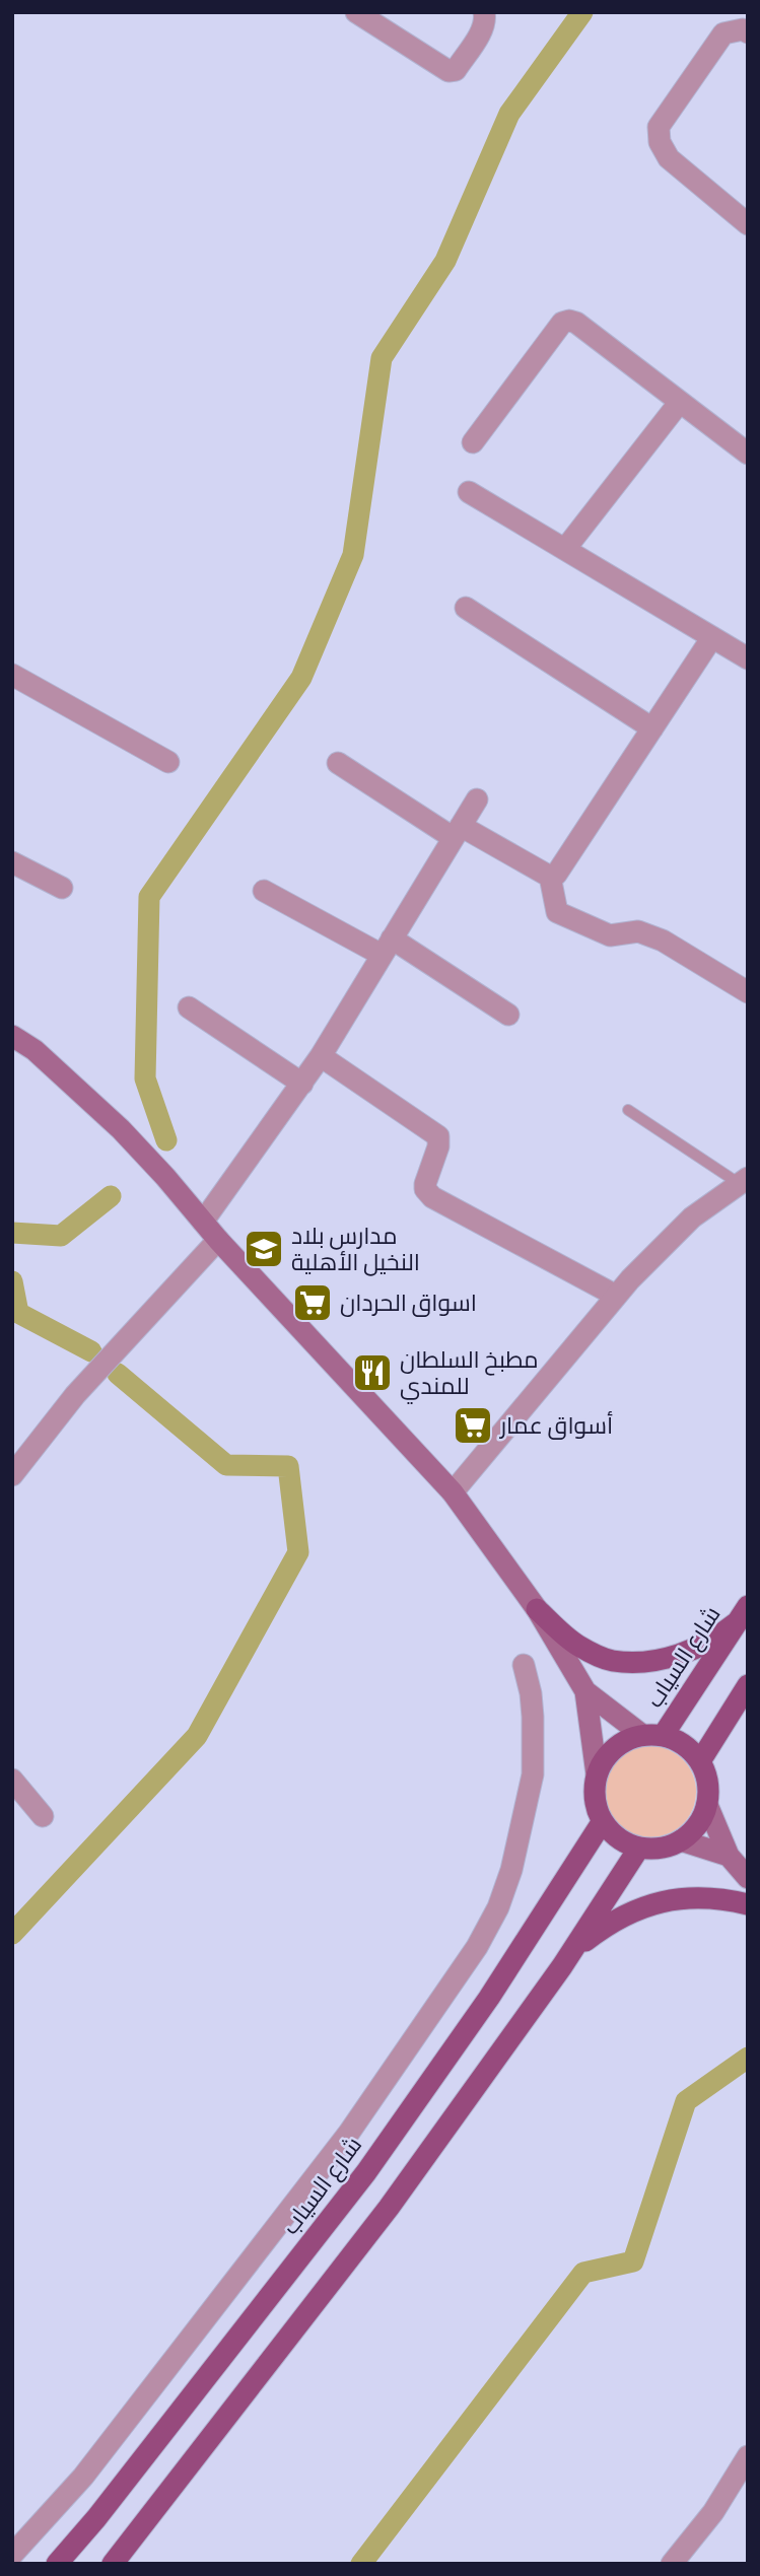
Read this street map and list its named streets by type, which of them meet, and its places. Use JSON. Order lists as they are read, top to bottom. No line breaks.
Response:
{"streets":{"main road":["شارع السياب"]},"places":{"school or university":["مدارس بلاد النخيل الأهلية"],"supermarket":["اسواق الحردان","أسواق عمار"],"restaurant":["مطبخ السلطان للمندي"]}}
